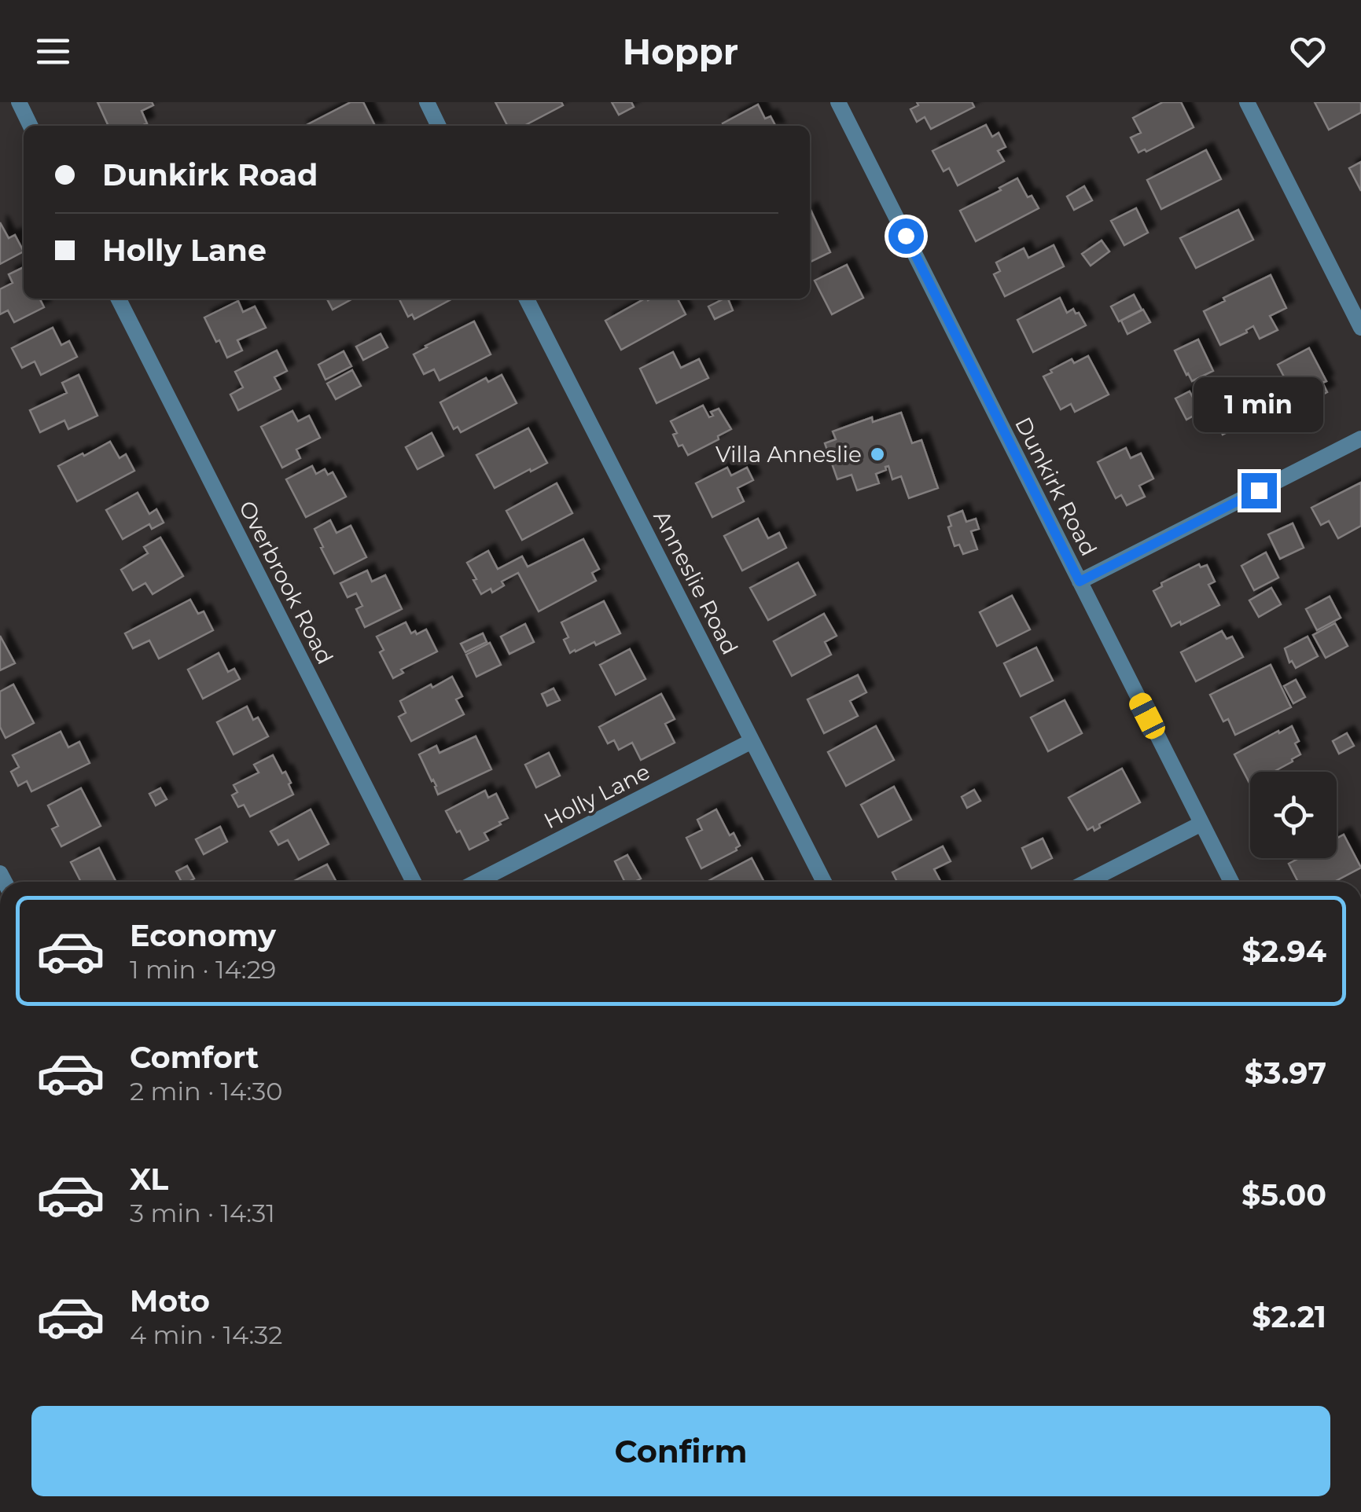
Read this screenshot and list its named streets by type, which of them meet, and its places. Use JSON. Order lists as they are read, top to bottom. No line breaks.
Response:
{"streets":{"street":["Dunkirk Road","Overbrook Road","Anneslie Road","Holly Lane"]},"crossings":[["Anneslie Road","Holly Lane"]],"places":["Villa Anneslie"],"page":{"header":"Hoppr","banner":["Dunkirk Road","Holly Lane"],"bubble":"1 min","list":[{"name":"Economy","note":"1 min · 14:29","value":"$2.94"},{"name":"Comfort","note":"2 min · 14:30","value":"$3.97"},{"name":"XL","note":"3 min · 14:31","value":"$5.00"},{"name":"Moto","note":"4 min · 14:32","value":"$2.21"}],"buttons":"Confirm"}}
